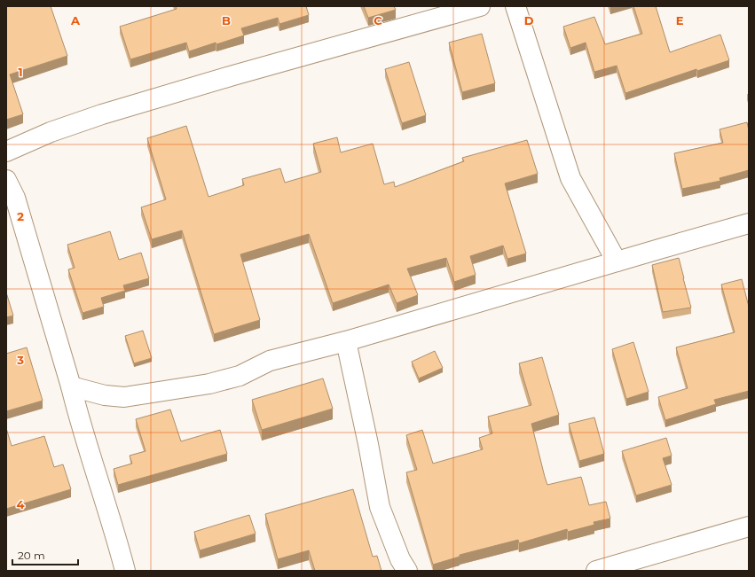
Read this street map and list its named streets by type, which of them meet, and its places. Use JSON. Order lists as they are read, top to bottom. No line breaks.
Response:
{"scale_bar":"20 m","grid":{"columns":["A","B","C","D","E"],"rows":["1","2","3","4"]}}
